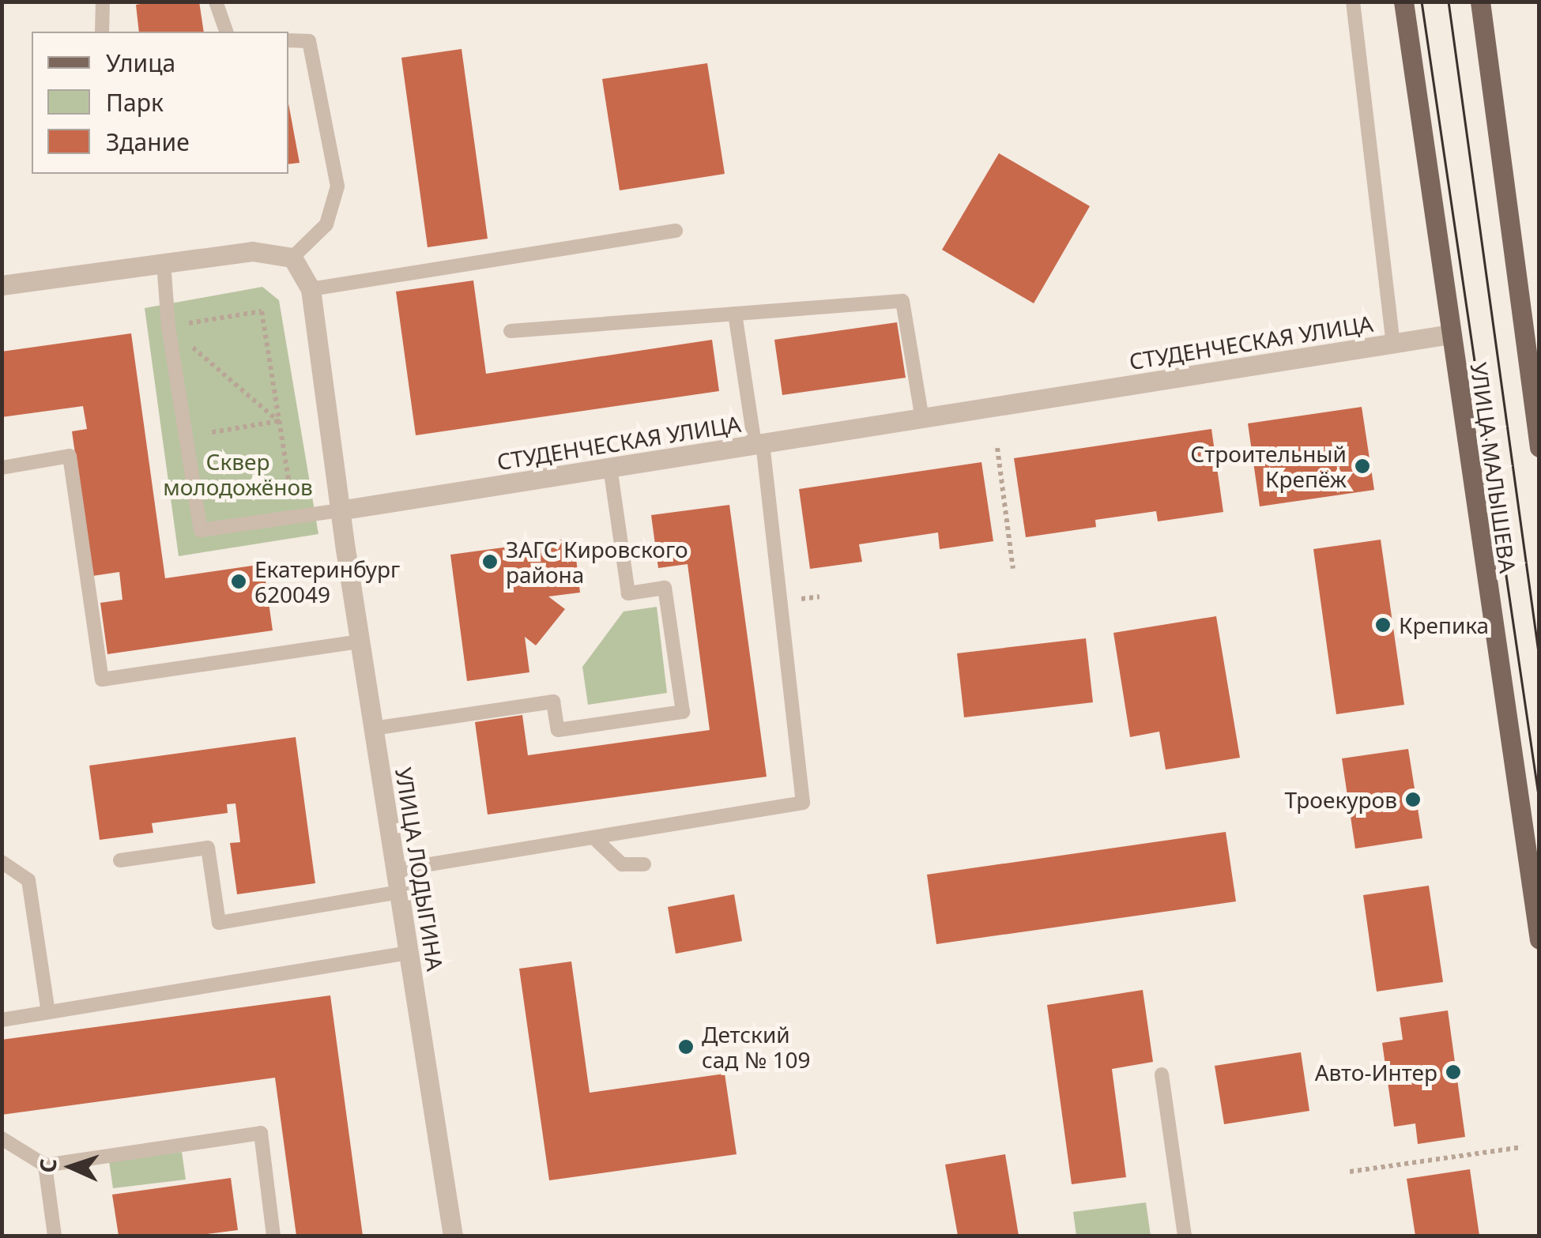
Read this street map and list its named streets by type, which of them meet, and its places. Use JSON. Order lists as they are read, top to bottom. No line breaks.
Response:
{"streets":{"main road":["УЛИЦА МАЛЫШЕВА"],"street":["СТУДЕНЧЕСКАЯ УЛИЦА","УЛИЦА ЛОДЫГИНА"]},"crossings":[["СТУДЕНЧЕСКАЯ УЛИЦА","УЛИЦА МАЛЫШЕВА"],["СТУДЕНЧЕСКАЯ УЛИЦА","УЛИЦА ЛОДЫГИНА"]],"parks":["Сквер молодожёнов"],"places":["Строительный Крепёж","ЗАГС Кировского района","Екатеринбург 620049","Крепика","Троекуров","Детский сад № 109","Авто-Интер"],"legend":["Улица","Парк","Здание"],"north":"left"}
